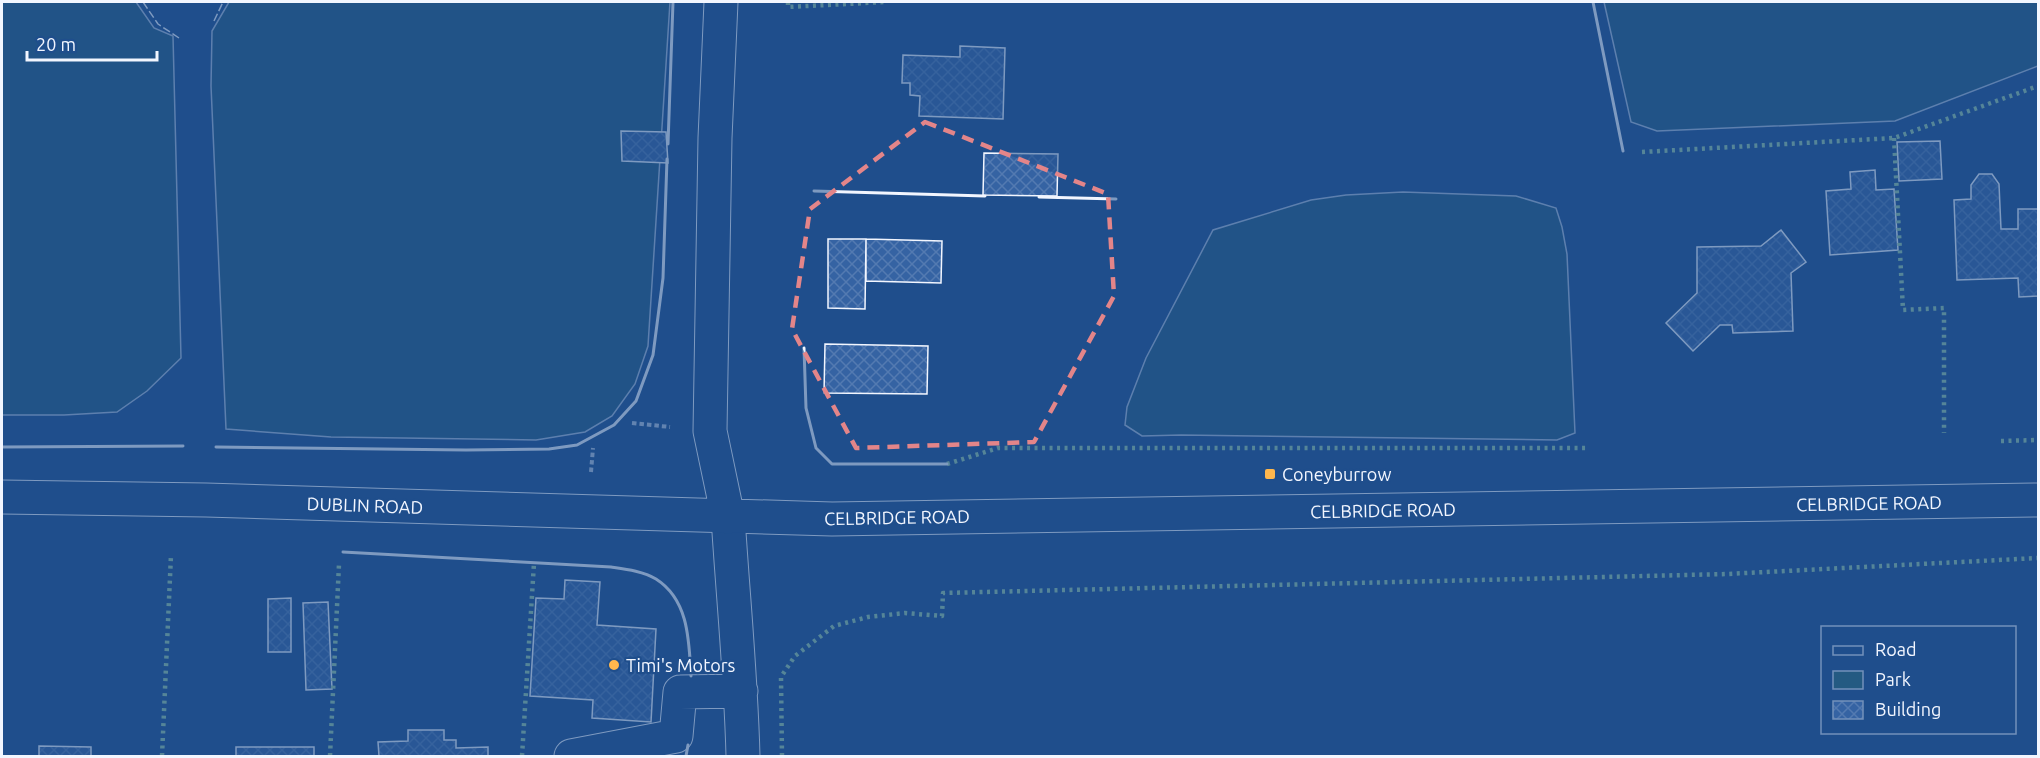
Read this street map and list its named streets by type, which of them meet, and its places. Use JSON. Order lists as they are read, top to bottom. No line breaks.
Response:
{"streets":{"main road":["CELBRIDGE ROAD","DUBLIN ROAD"]},"crossings":[["CELBRIDGE ROAD","DUBLIN ROAD"]],"places":{"transit":["Coneyburrow"],"other":["Timi's Motors"]},"legend":["Road","Park","Building"],"scale_bar":"20 m"}
